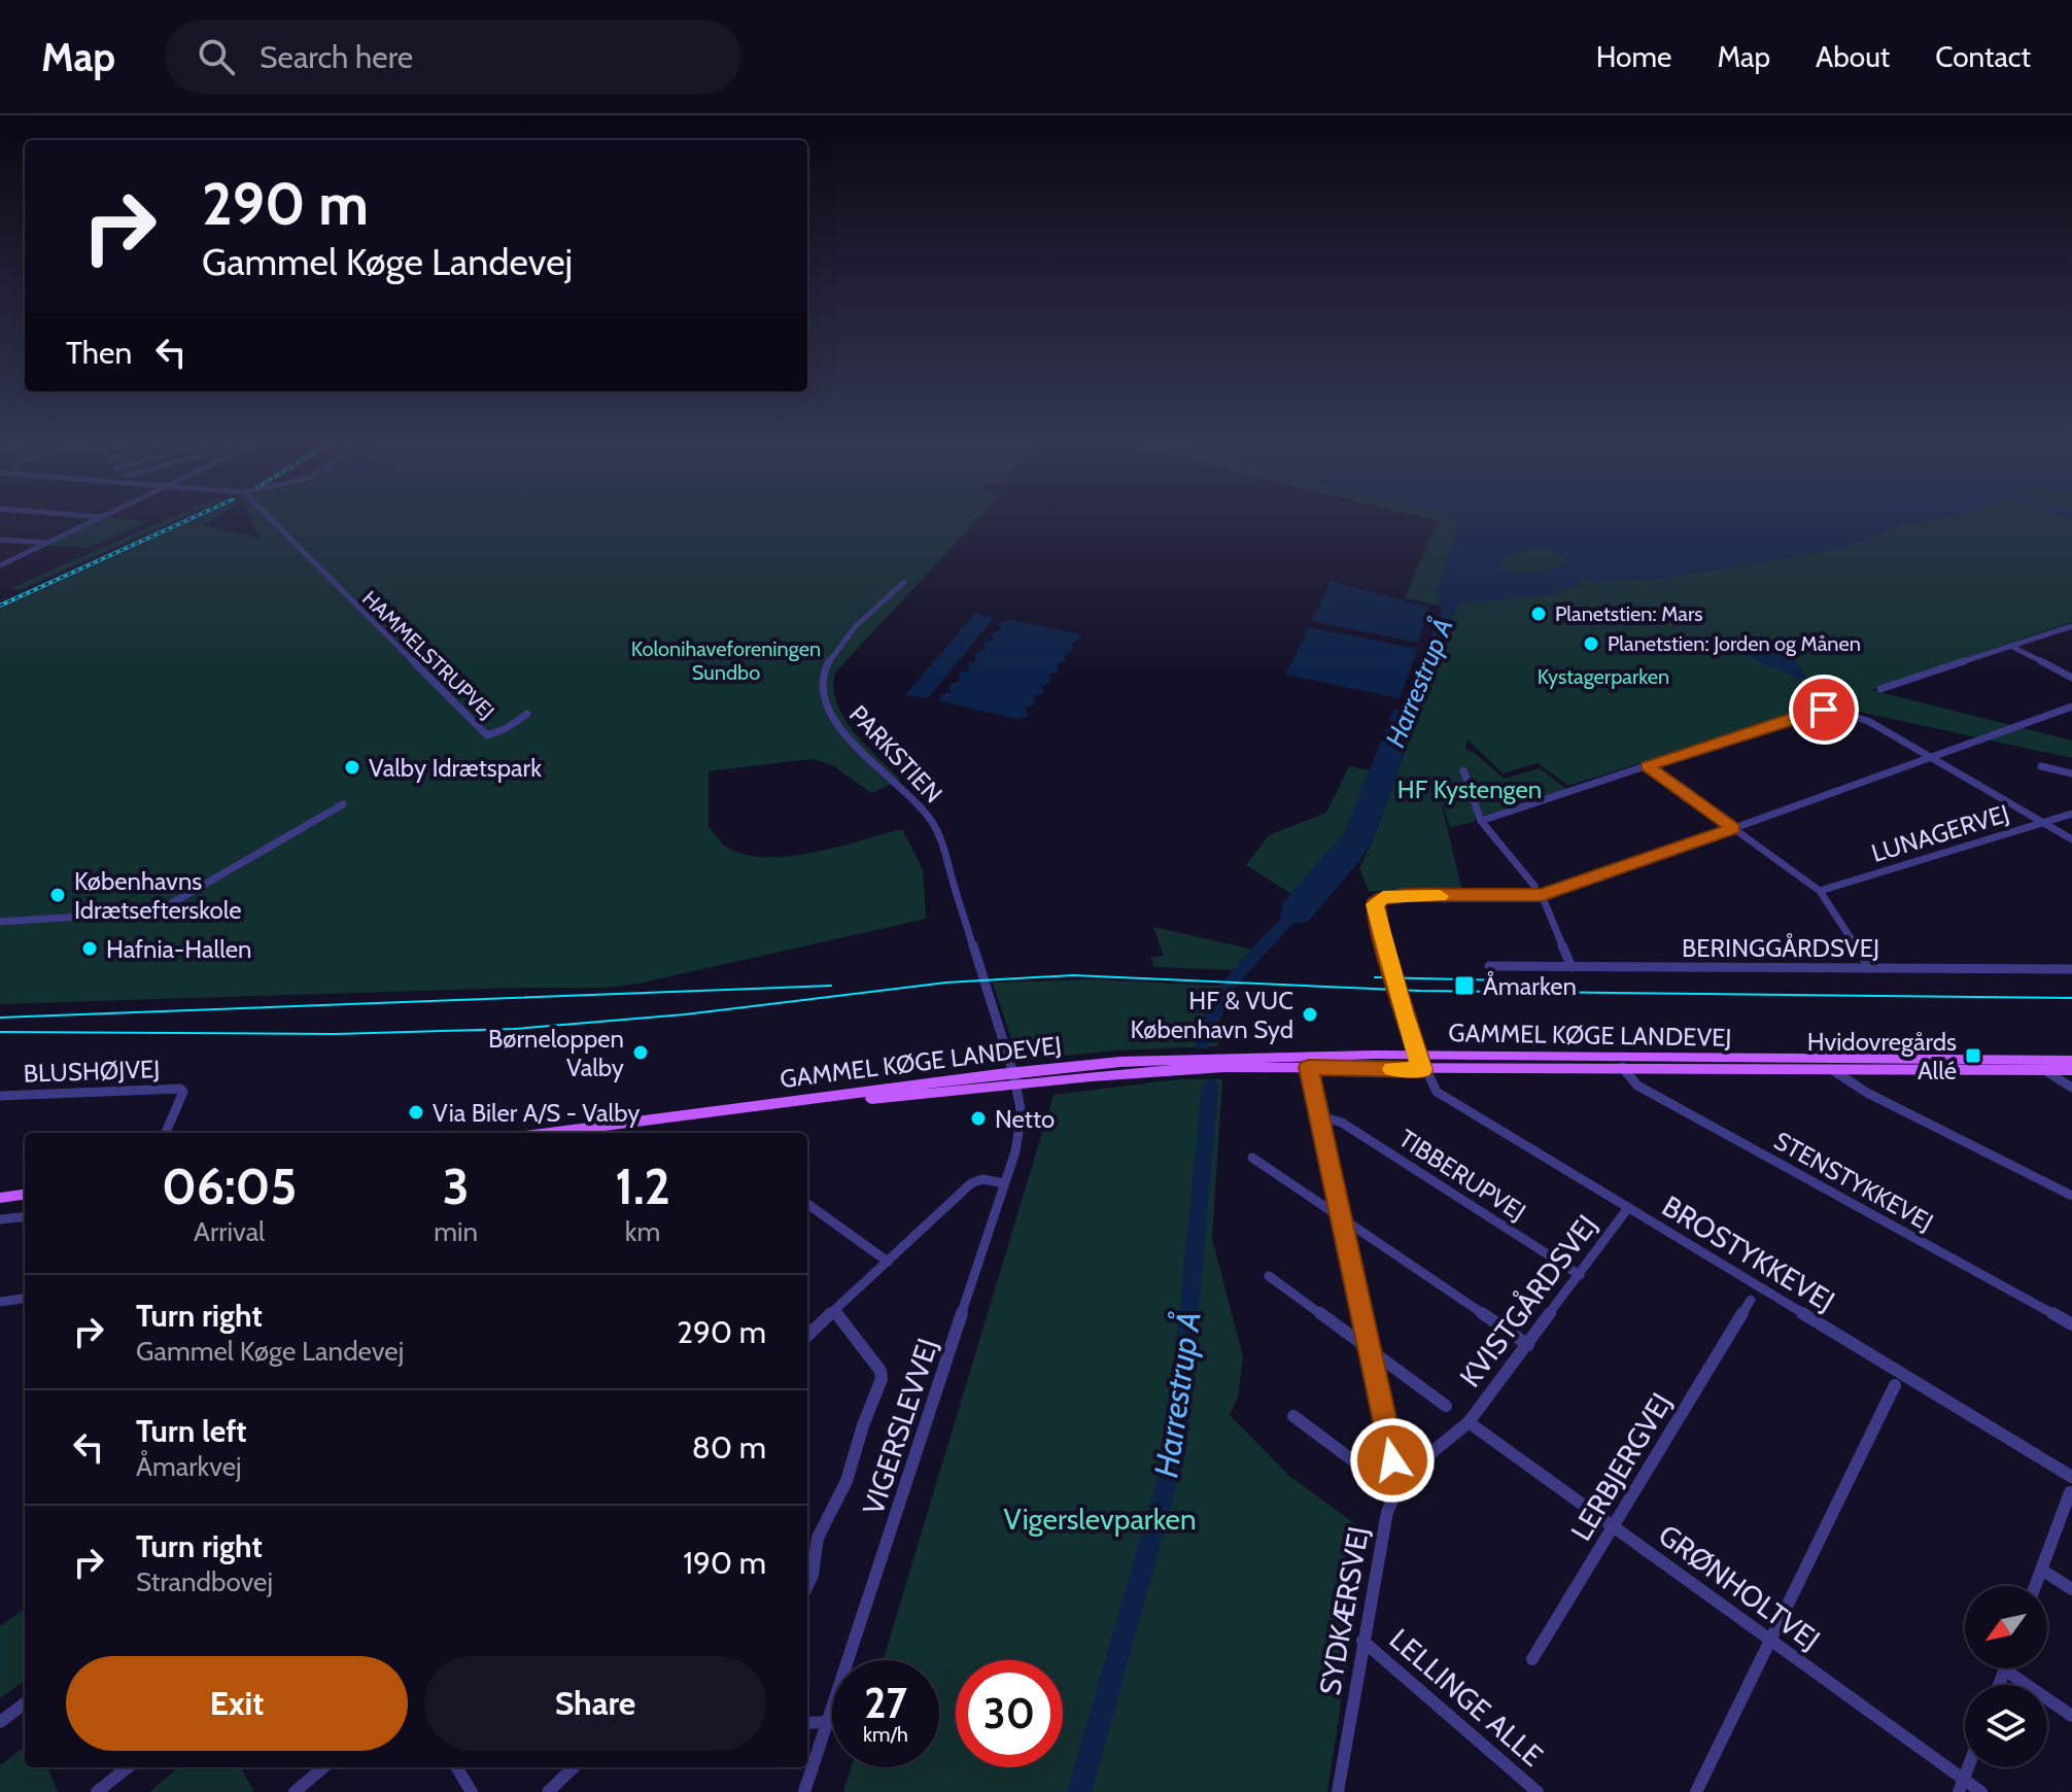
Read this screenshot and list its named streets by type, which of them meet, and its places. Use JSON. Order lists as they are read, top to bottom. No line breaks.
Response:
{"streets":{"main road":["GAMMEL KØGE LANDEVEJ"],"street":["HAMMELSTRUPVEJ","PARKSTIEN","LUNAGERVEJ","BERINGGÅRDSVEJ","BLUSHØJVEJ","TIBBERUPVEJ","STENSTYKKEVEJ","BROSTYKKEVEJ","KVISTGÅRDSVEJ","VIGERSLEVVEJ","LERBJERGVEJ","GRØNHOLTVEJ","SYDKÆRSVEJ","LELLINGE ALLE"]},"crossings":[["PARKSTIEN","GAMMEL KØGE LANDEVEJ"],["PARKSTIEN","VIGERSLEVVEJ"],["GAMMEL KØGE LANDEVEJ","STENSTYKKEVEJ"],["GAMMEL KØGE LANDEVEJ","BROSTYKKEVEJ"],["GAMMEL KØGE LANDEVEJ","VIGERSLEVVEJ"],["TIBBERUPVEJ","KVISTGÅRDSVEJ"],["BROSTYKKEVEJ","KVISTGÅRDSVEJ"],["KVISTGÅRDSVEJ","GRØNHOLTVEJ"],["KVISTGÅRDSVEJ","SYDKÆRSVEJ"],["LERBJERGVEJ","GRØNHOLTVEJ"],["GRØNHOLTVEJ","SYDKÆRSVEJ"],["SYDKÆRSVEJ","LELLINGE ALLE"]],"water":["Harrestrup Å"],"parks":["Kolonihaveforeningen Sundbo","Kystagerparken","HF Kystengen","Vigerslevparken"],"places":{"other":["Planetstien: Mars","Planetstien: Jorden og Månen","Valby Idrætspark","Københavns Idrætsefterskole","Hafnia-Hallen","HF & VUC København Syd","Børneloppen Valby","Via Biler A/S - Valby","Netto"],"transit":["Åmarken","Hvidovregårds Allé"]},"north":"bottom left","page":{"header":"Map","search":"Search here","nav":["Home","Map","About","Contact"],"turn":["290 m","Gammel Køge Landevej"],"then":"Then","eta":["06:05","Arrival","3","min","1.2","km"],"list":[{"name":"Turn right","note":"Gammel Køge Landevej","value":"290 m"},{"name":"Turn left","note":"Åmarkvej","value":"80 m"},{"name":"Turn right","note":"Strandbovej","value":"190 m"}],"buttons":["Exit","Share"],"speed":"27 km/h","limit":"30"}}
